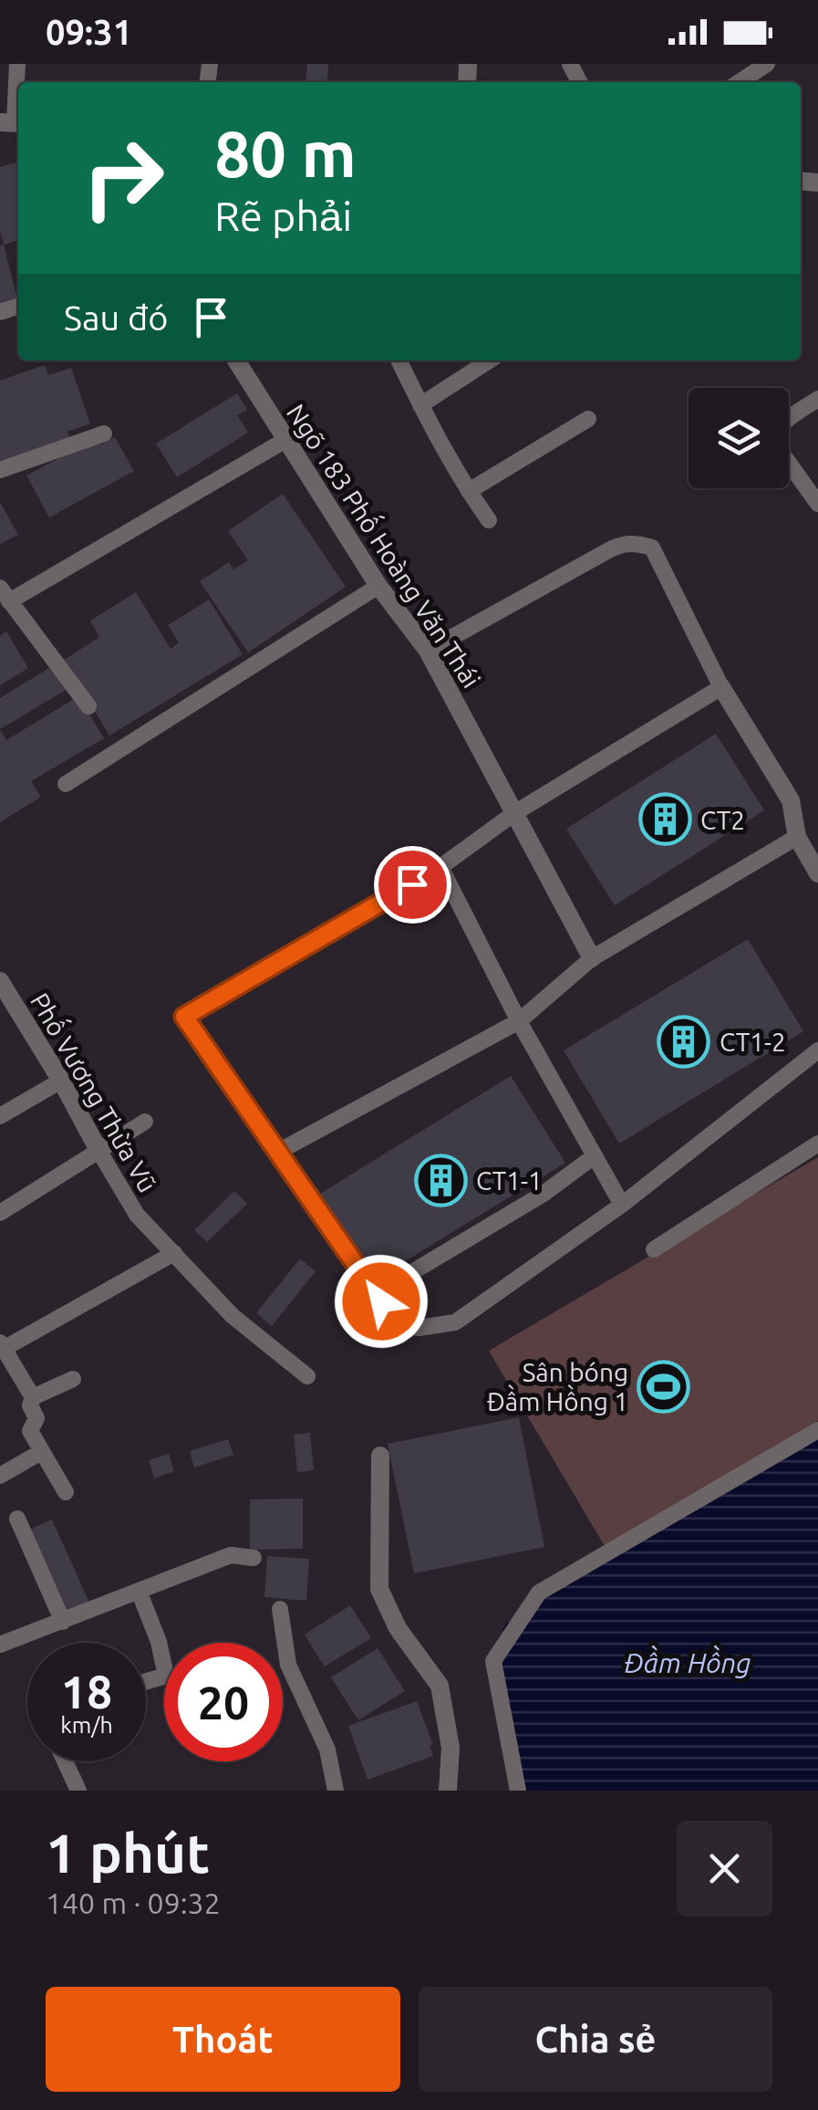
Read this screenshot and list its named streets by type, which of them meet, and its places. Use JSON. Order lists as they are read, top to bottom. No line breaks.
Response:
{"streets":{"street":["Ngõ 183 Phố Hoàng Văn Thái","Phố Vương Thừa Vũ"]},"water":["Đầm Hồng"],"places":{"building":["CT2","CT1-2","CT1-1"],"sports":["Sân bóng Đầm Hồng 1"]},"page":{"status":"09:31","turn":["80 m","Rẽ phải"],"then":"Sau đó","speed":"18 km/h","limit":"20","heading":["1 phút","140 m · 09:32"],"buttons":["Thoát","Chia sẻ"]}}
